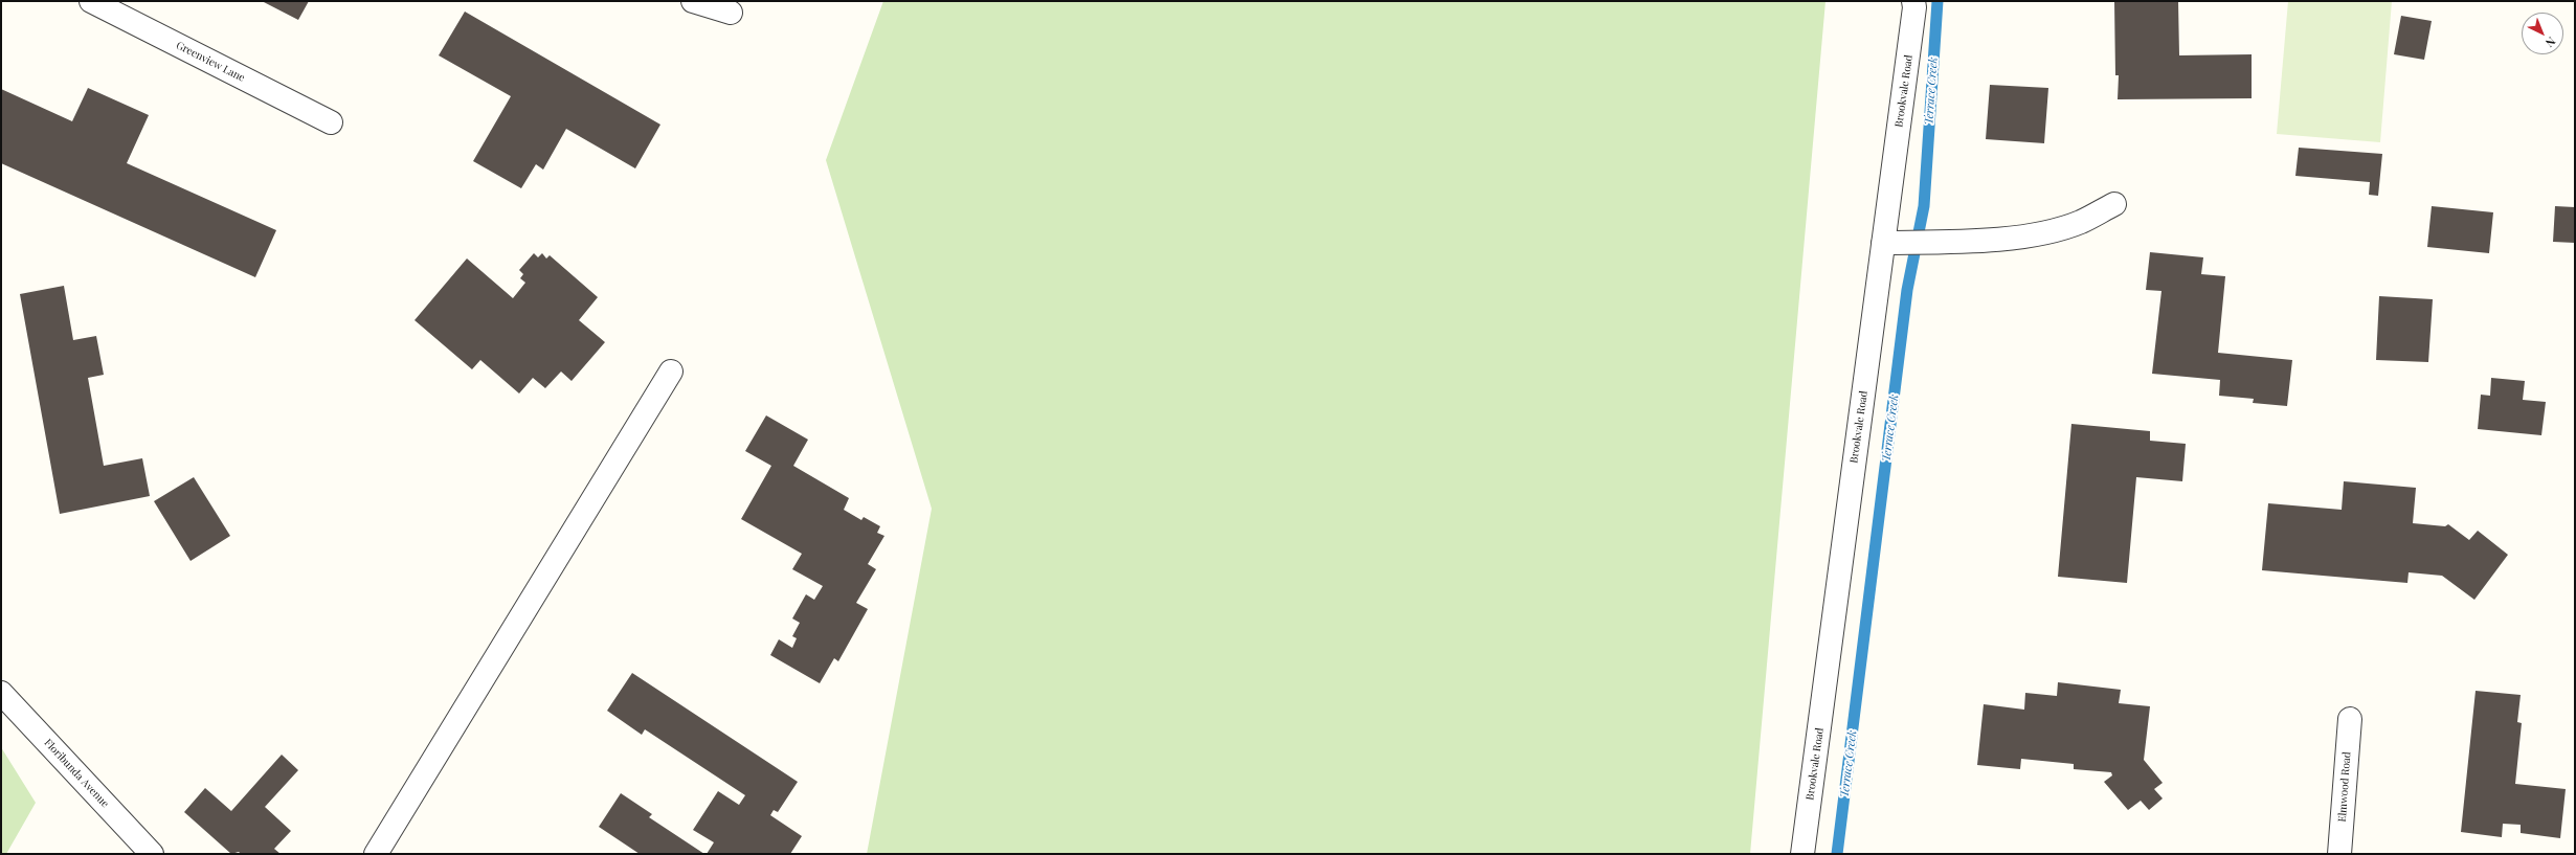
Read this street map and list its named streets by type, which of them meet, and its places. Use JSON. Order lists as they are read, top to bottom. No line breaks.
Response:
{"streets":{"street":["Greenview Lane","Brookvale Road","Floribunda Avenue","Elmwood Road"]},"water":["Terrace Creek"],"north":"bottom right"}
